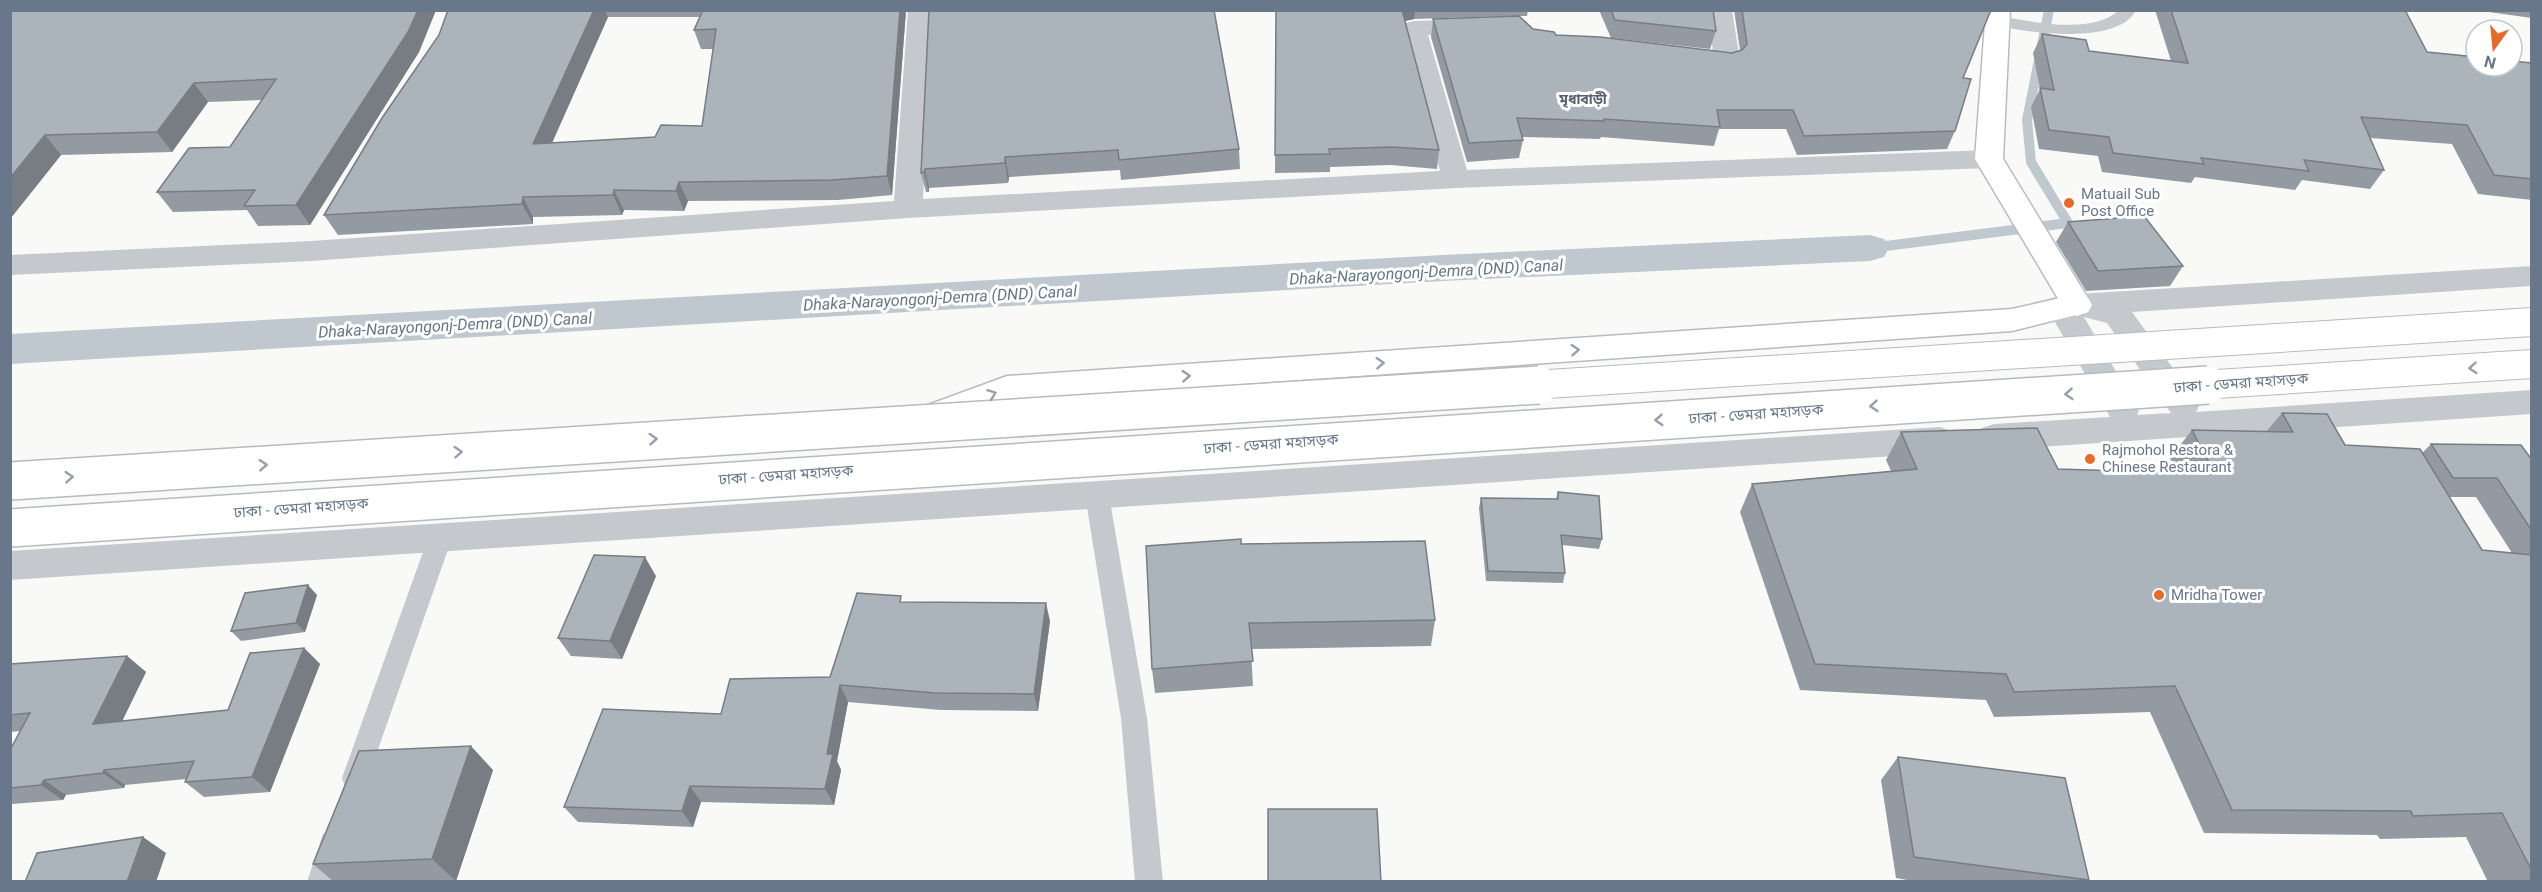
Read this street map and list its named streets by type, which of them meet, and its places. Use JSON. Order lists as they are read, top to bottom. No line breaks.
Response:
{"streets":{"main road":["ঢাকা - ডেমরা মহাসড়ক"]},"districts":["মৃধাবাড়ী"],"water":["Dhaka-Narayongonj-Demra (DND) Canal"],"places":["Matuail Sub Post Office","Rajmohol Restora & Chinese Restaurant","Mridha Tower"],"north":"bottom"}
